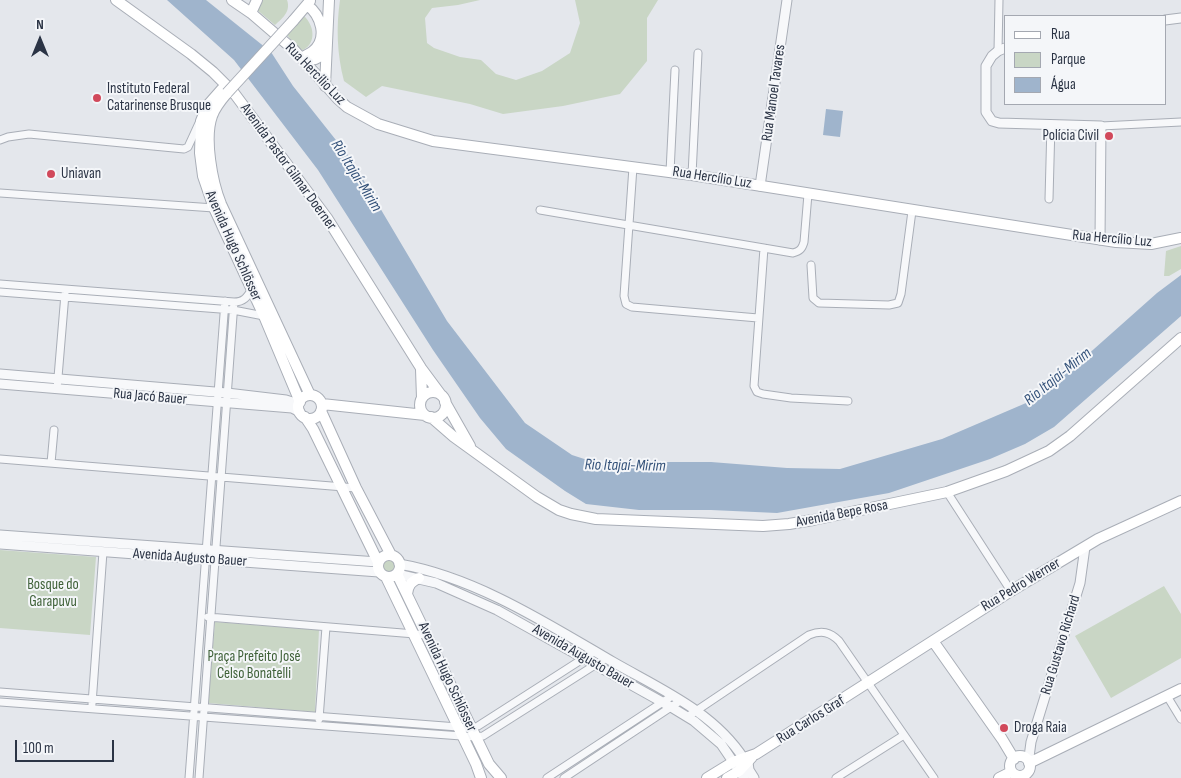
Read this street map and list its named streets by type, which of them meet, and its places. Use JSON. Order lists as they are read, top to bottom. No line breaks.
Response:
{"streets":{"main road":["Rua Hercílio Luz","Avenida Pastor Gilmar Doerner","Avenida Hugo Schlösser","Avenida Bepe Rosa","Rua Pedro Werner","Rua Carlos Graf"],"street":["Rua Manoel Tavares","Rua Jacó Bauer","Avenida Augusto Bauer","Rua Gustavo Richard"]},"crossings":[["Rua Hercílio Luz","Rua Manoel Tavares"],["Avenida Pastor Gilmar Doerner","Avenida Bepe Rosa"],["Avenida Hugo Schlösser","Rua Jacó Bauer"],["Avenida Hugo Schlösser","Avenida Augusto Bauer"],["Avenida Augusto Bauer","Rua Carlos Graf"],["Rua Pedro Werner","Rua Gustavo Richard"],["Rua Pedro Werner","Rua Carlos Graf"]],"water":["Rio Itajaí-Mirim"],"parks":["Bosque do Garapuvu","Praça Prefeito José Celso Bonatelli"],"places":["Instituto Federal Catarinense Brusque","Polícia Civil","Uniavan","Droga Raia"],"legend":["Rua","Parque","Água"],"scale_bar":"100 m","north":"top"}
